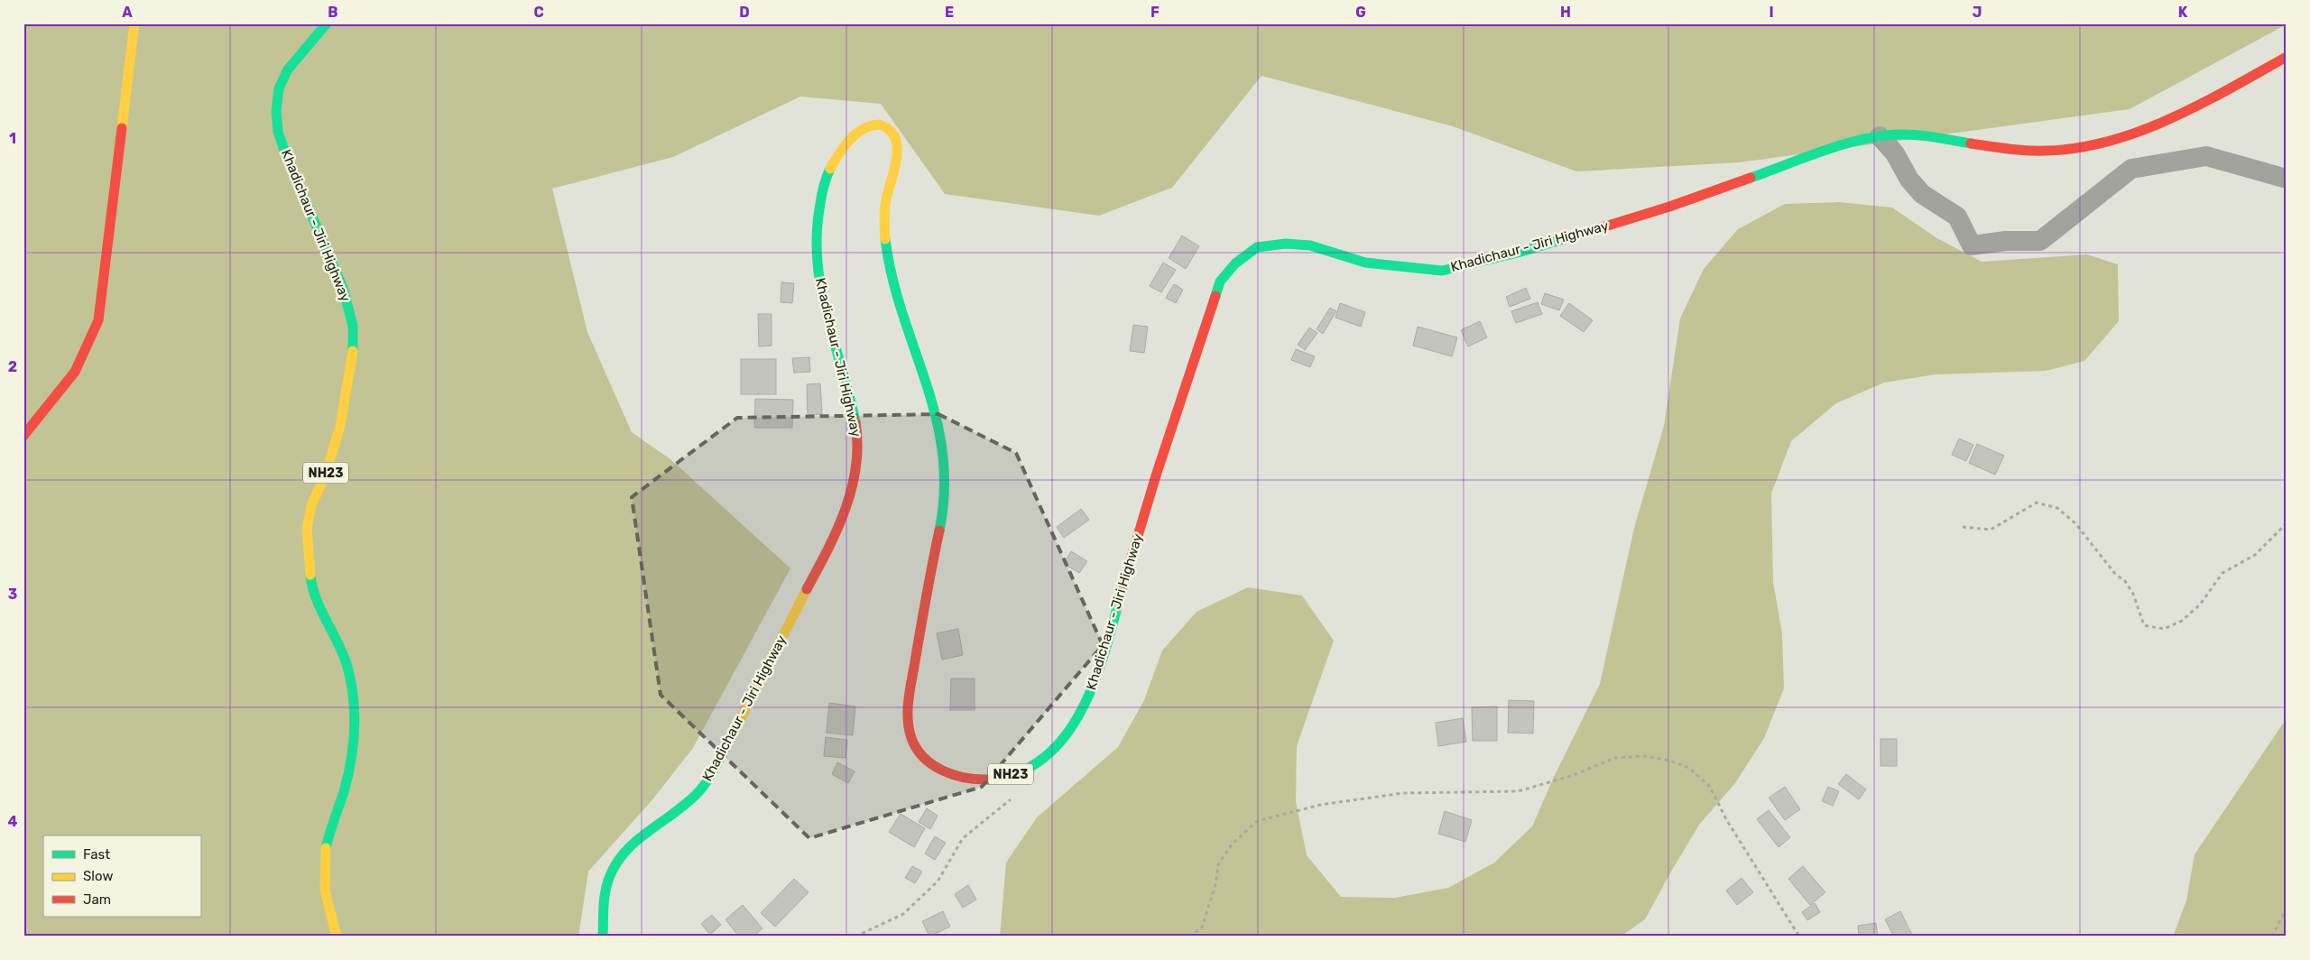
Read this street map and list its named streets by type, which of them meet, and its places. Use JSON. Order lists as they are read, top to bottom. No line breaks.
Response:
{"streets":{"main road":["Khadichaur - Jiri Highway","NH23"]},"legend":["Fast","Slow","Jam"],"grid":{"columns":["A","B","C","D","E","F","G","H","I","J","K"],"rows":["1","2","3","4"]}}
